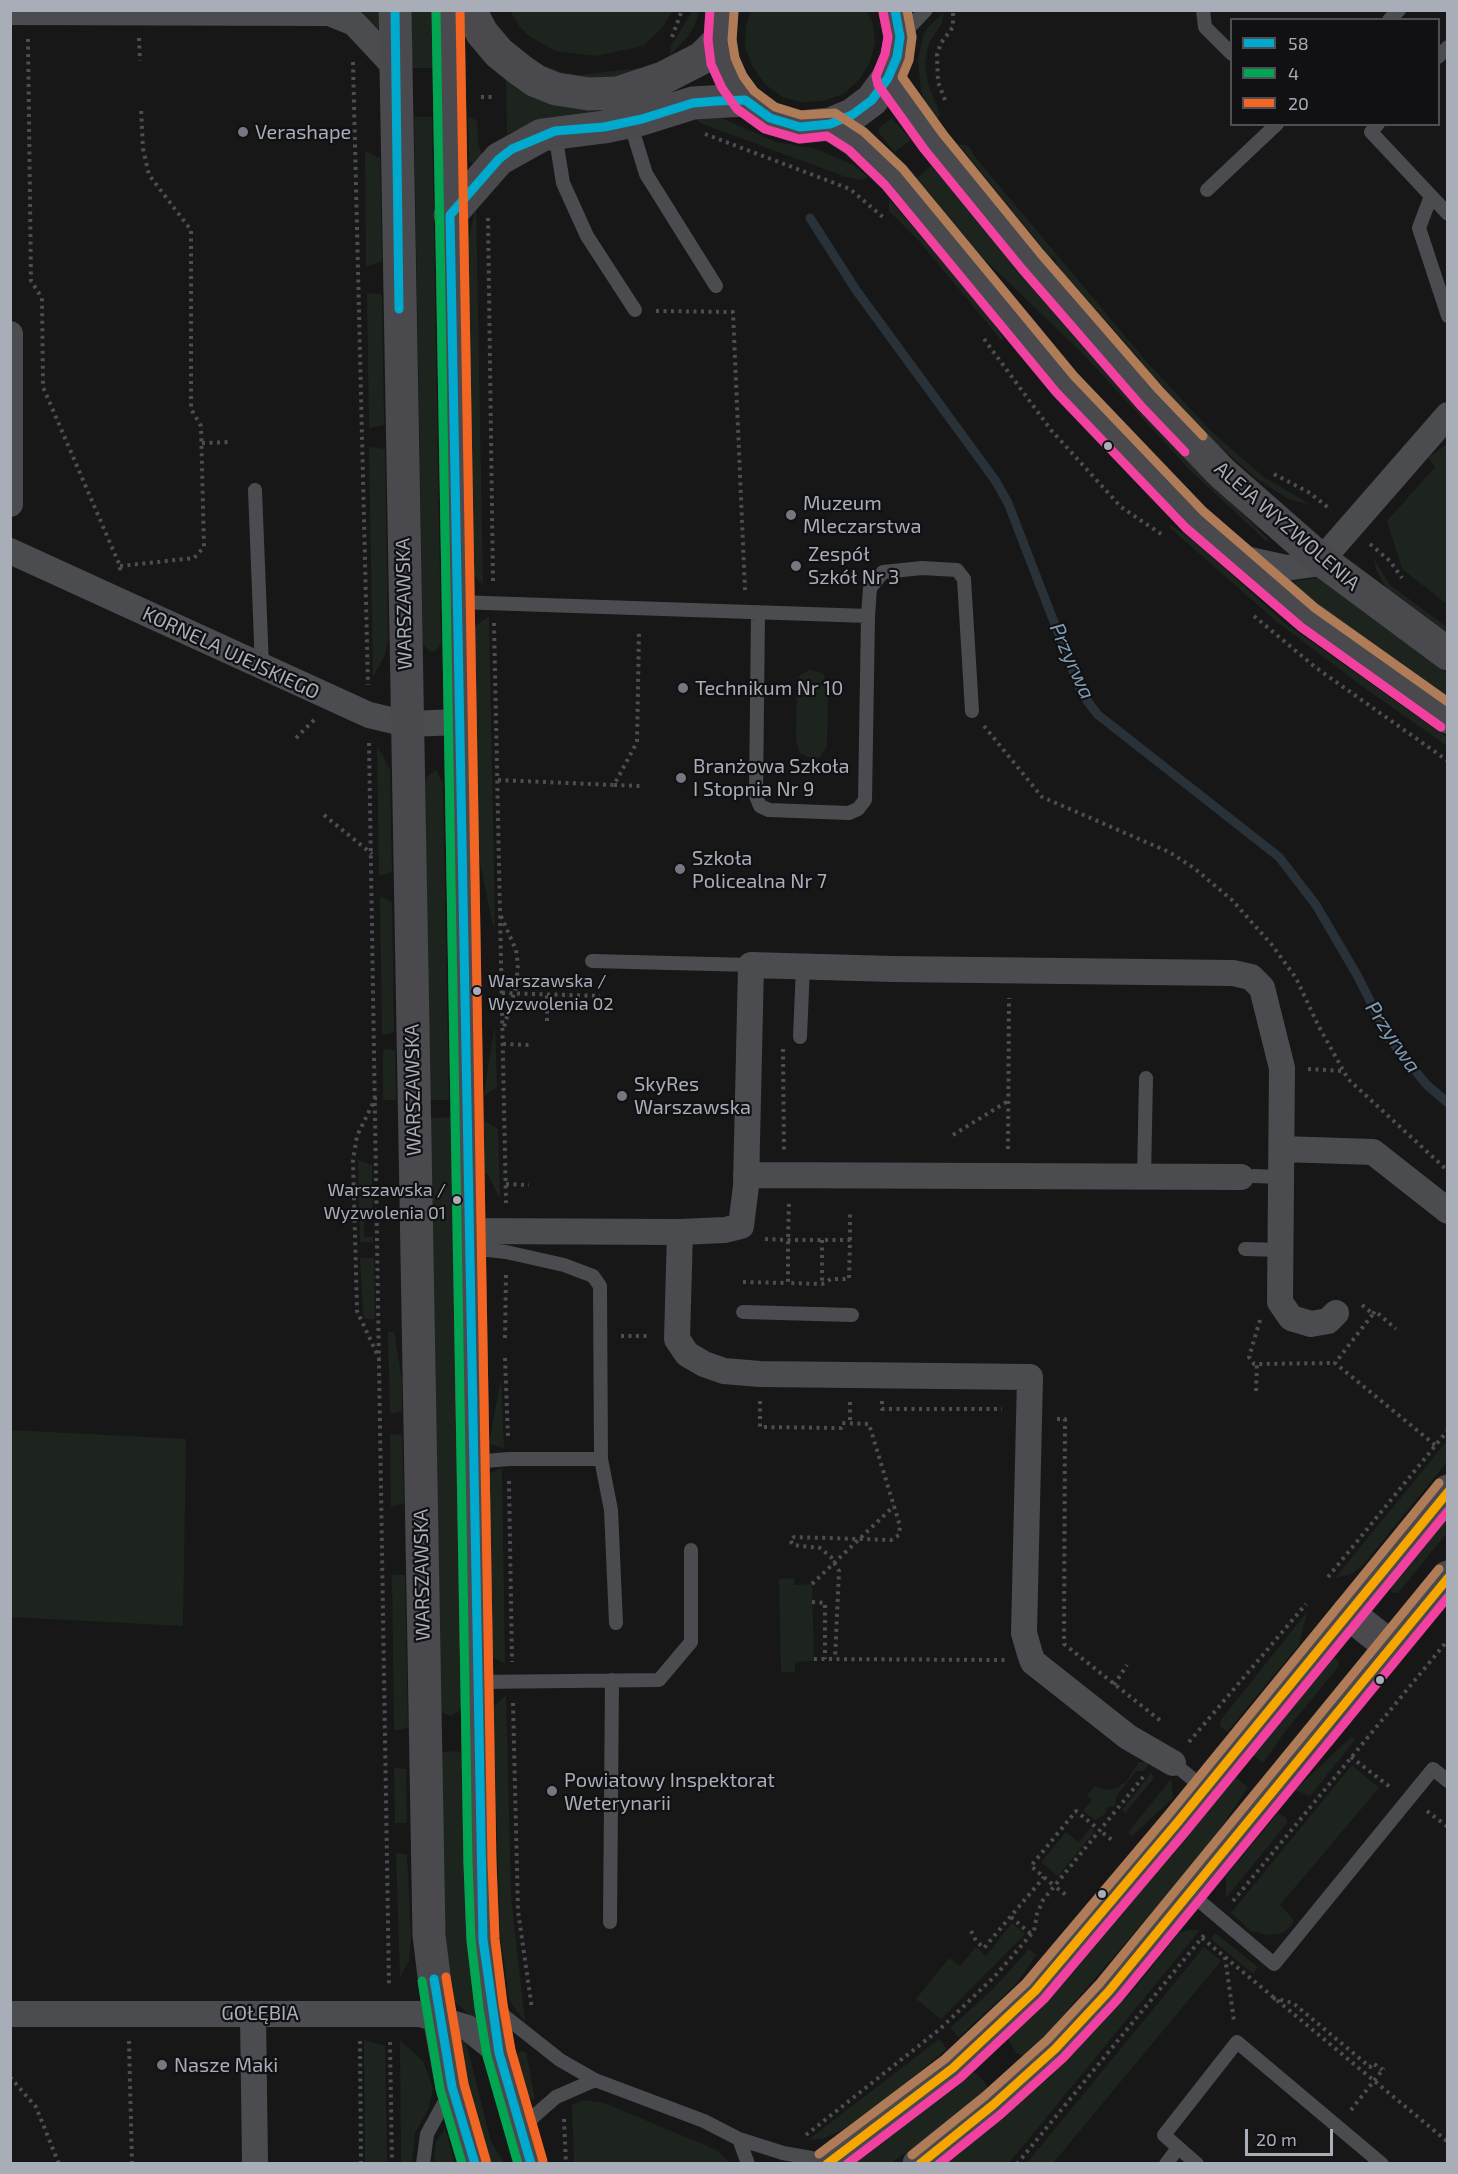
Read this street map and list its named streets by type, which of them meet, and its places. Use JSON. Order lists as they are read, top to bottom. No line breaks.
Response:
{"streets":{"main road":["ALEJA WYZWOLENIA","WARSZAWSKA"],"street":["KORNELA UJEJSKIEGO","GOŁĘBIA"]},"crossings":[["WARSZAWSKA","KORNELA UJEJSKIEGO"],["WARSZAWSKA","GOŁĘBIA"]],"water":["Przyrwa"],"places":["Verashape","Muzeum Mleczarstwa","Zespół Szkół Nr 3","Technikum Nr 10","Branżowa Szkoła I Stopnia Nr 9","Szkoła Policealna Nr 7","Warszawska / Wyzwolenia 02","SkyRes Warszawska","Warszawska / Wyzwolenia 01","Powiatowy Inspektorat Weterynarii","Nasze Maki"],"lines":["transit line 58","transit line 4","transit line 20"],"legend":["58","4","20"],"scale_bar":"20 m"}
